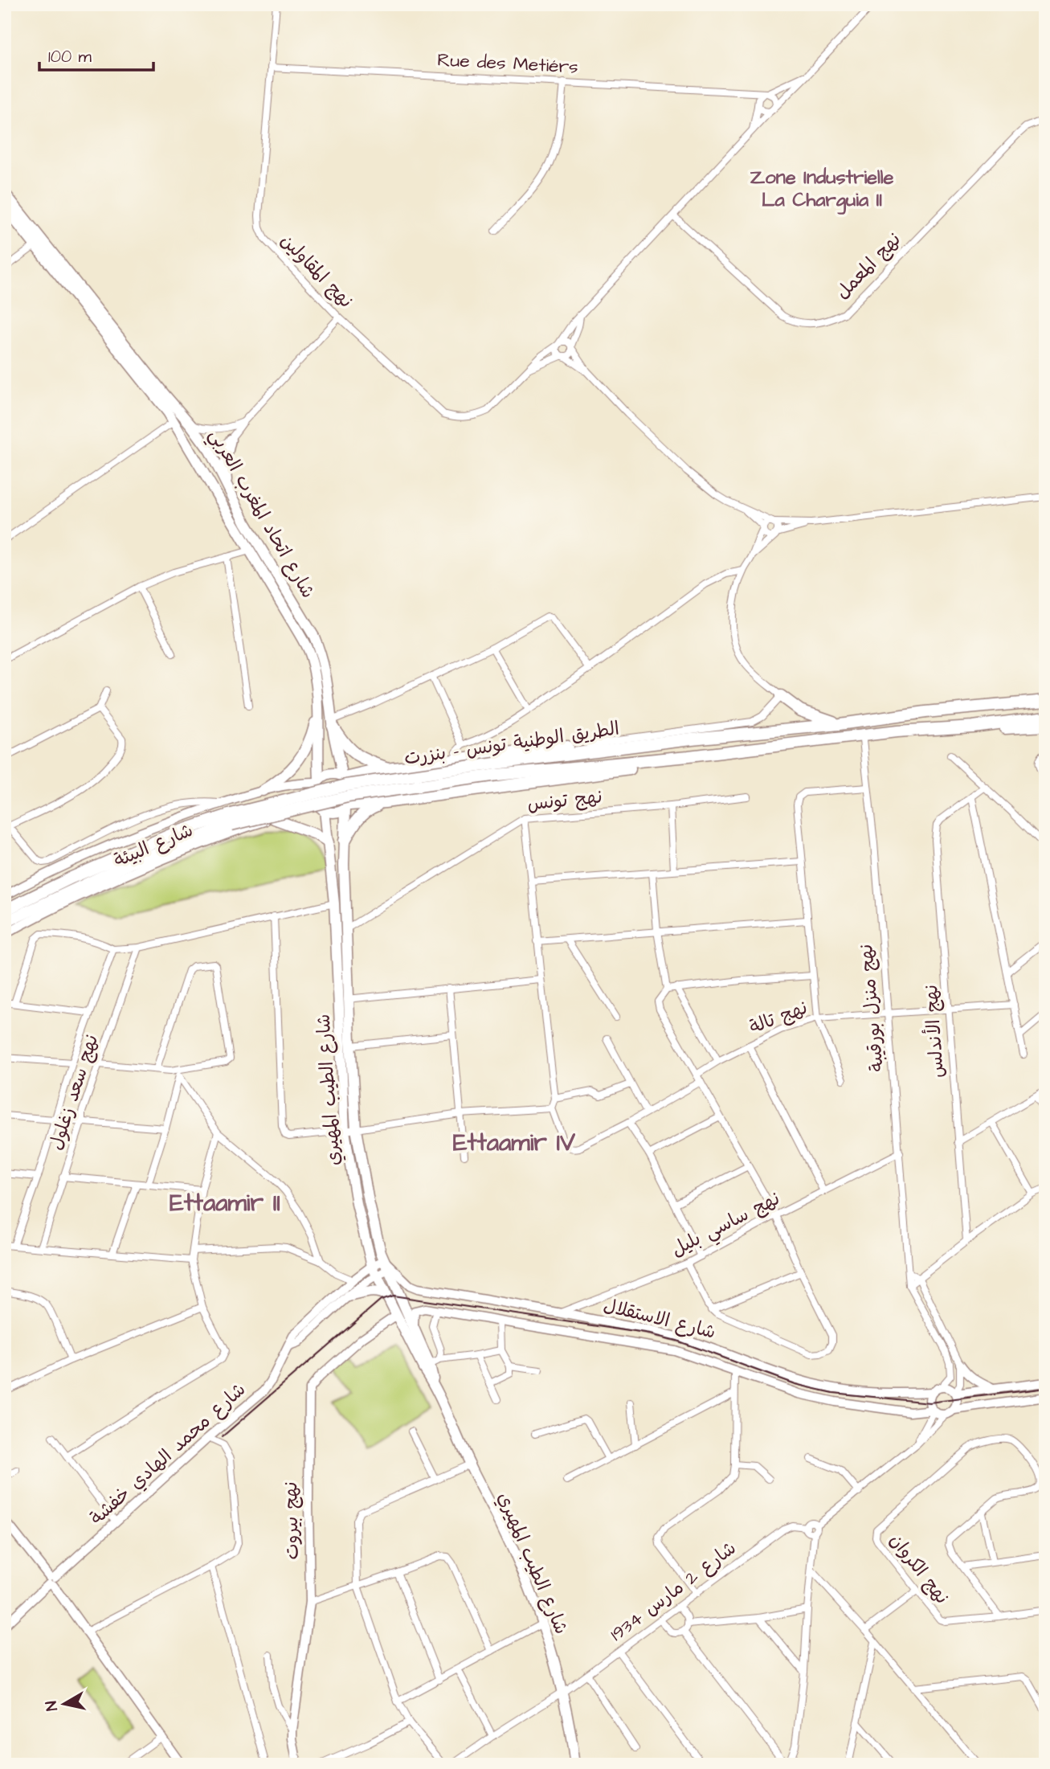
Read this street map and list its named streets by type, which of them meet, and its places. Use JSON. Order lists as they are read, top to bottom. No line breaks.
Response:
{"streets":{"highway":["الطريق الوطنية تونس - بنزرت"],"main road":["شارع اتحاد المغرب العربي","شارع الطيب المهيري"],"street":["Rue des Metiérs","نهج المعمل","نهج المقاولين","نهج تونس","شارع البيئة","نهج منزل بورقيبة","نهج تالة","نهج الأندلس","نهج سعد زغلول","نهج ساسي بليل","شارع الاستقلال","شارع محمد الهادي خفشة","نهج بيروت","نهج الكروان","شارع 2 مارس 1934"]},"crossings":[["Rue des Metiérs","نهج المقاولين"],["نهج المعمل","نهج المقاولين"],["شارع اتحاد المغرب العربي","شارع البيئة"],["شارع اتحاد المغرب العربي","شارع الطيب المهيري"],["الطريق الوطنية تونس - بنزرت","نهج منزل بورقيبة"],["نهج تونس","شارع الطيب المهيري"],["شارع البيئة","شارع الطيب المهيري"],["نهج منزل بورقيبة","نهج تالة"],["نهج منزل بورقيبة","نهج ساسي بليل"],["نهج تالة","نهج الأندلس"],["شارع الطيب المهيري","شارع الاستقلال"],["شارع الطيب المهيري","شارع محمد الهادي خفشة"],["شارع الطيب المهيري","نهج بيروت"],["شارع الطيب المهيري","شارع 2 مارس 1934"],["نهج ساسي بليل","شارع الاستقلال"],["شارع الاستقلال","شارع محمد الهادي خفشة"]],"districts":["Zone Industrielle La Charguia II","Ettaamir IV","Ettaamir II"],"scale_bar":"100 m","north":"left"}
